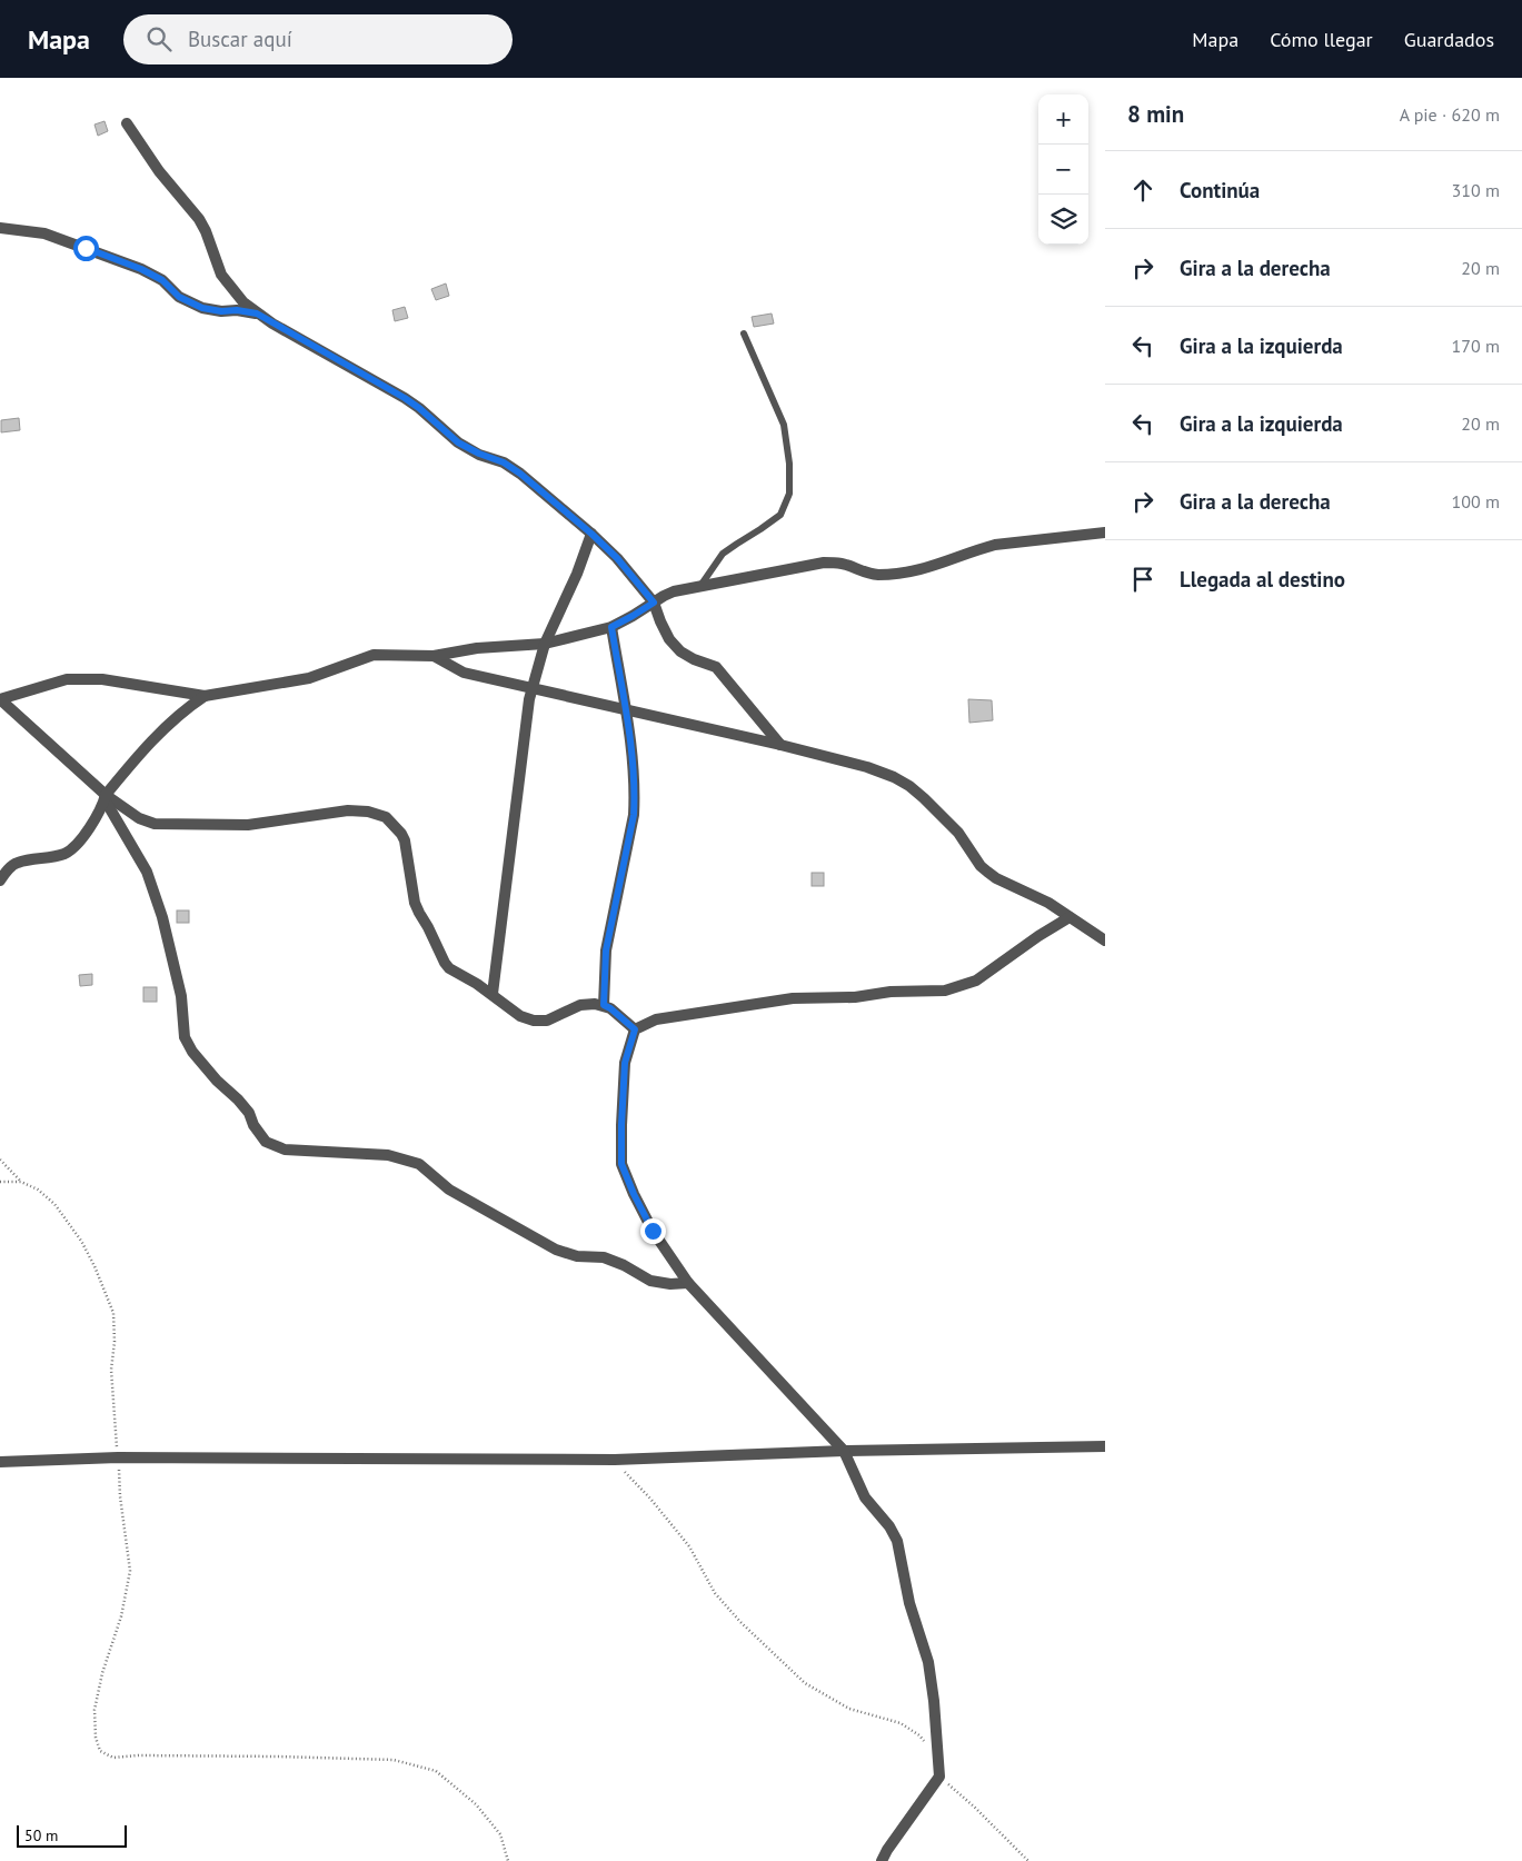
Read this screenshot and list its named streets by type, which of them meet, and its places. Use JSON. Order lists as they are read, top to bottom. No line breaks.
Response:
{"scale_bar":"50 m","page":{"header":"Mapa","search":"Buscar aquí","nav":["Mapa","Cómo llegar","Guardados"],"heading":["8 min","A pie · 620 m"],"map_buttons":["+","−"],"list":[["Continúa","310 m"],["Gira a la derecha","20 m"],["Gira a la izquierda","170 m"],["Gira a la izquierda","20 m"],["Gira a la derecha","100 m"],"Llegada al destino"],"scale":"50 m"}}
